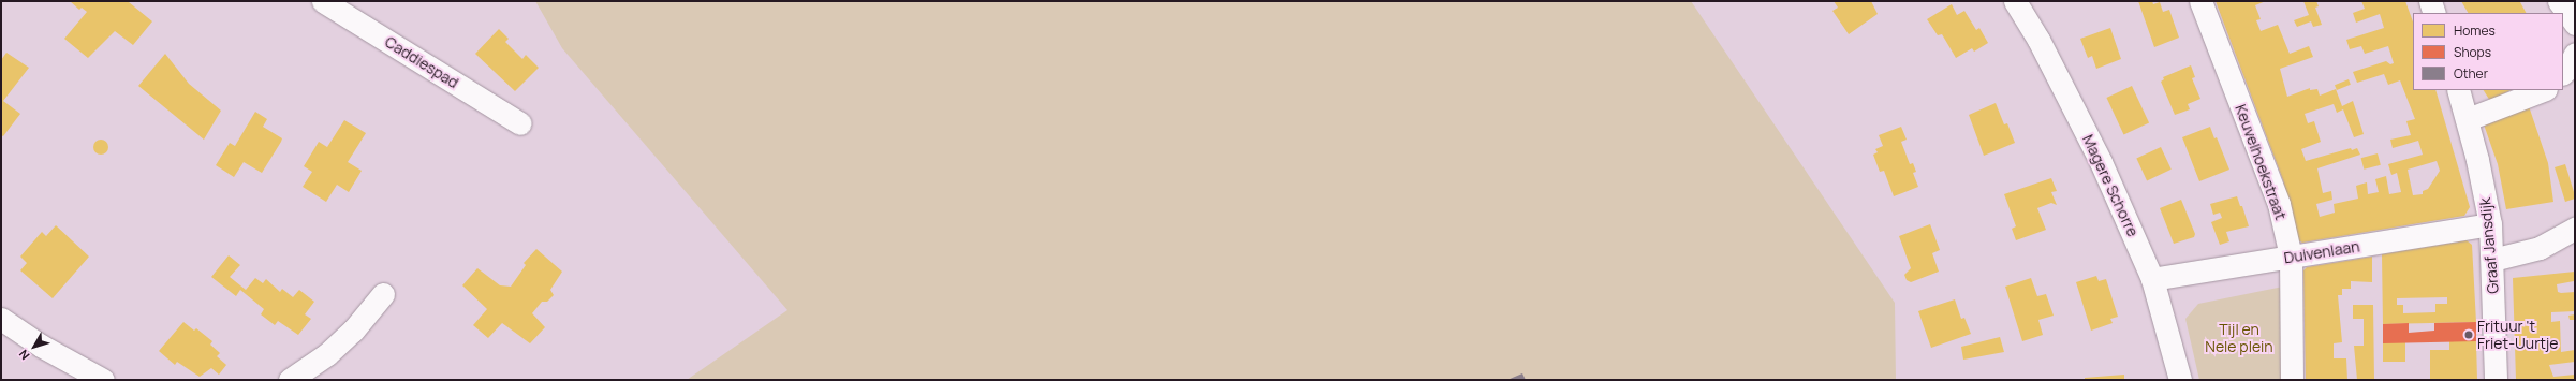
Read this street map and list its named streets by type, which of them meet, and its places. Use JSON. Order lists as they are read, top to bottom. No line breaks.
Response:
{"streets":{"street":["Caddiespad","Keuvelhoekstraat","Magere Schorre","Graaf Jansdijk","Duivenlaan"]},"crossings":[["Keuvelhoekstraat","Duivenlaan"],["Magere Schorre","Duivenlaan"],["Graaf Jansdijk","Duivenlaan"]],"parks":["Tijl en Nele plein"],"places":["Frituur 't Friet-Uurtje"],"legend":["Homes","Shops","Other"],"north":"bottom left"}
